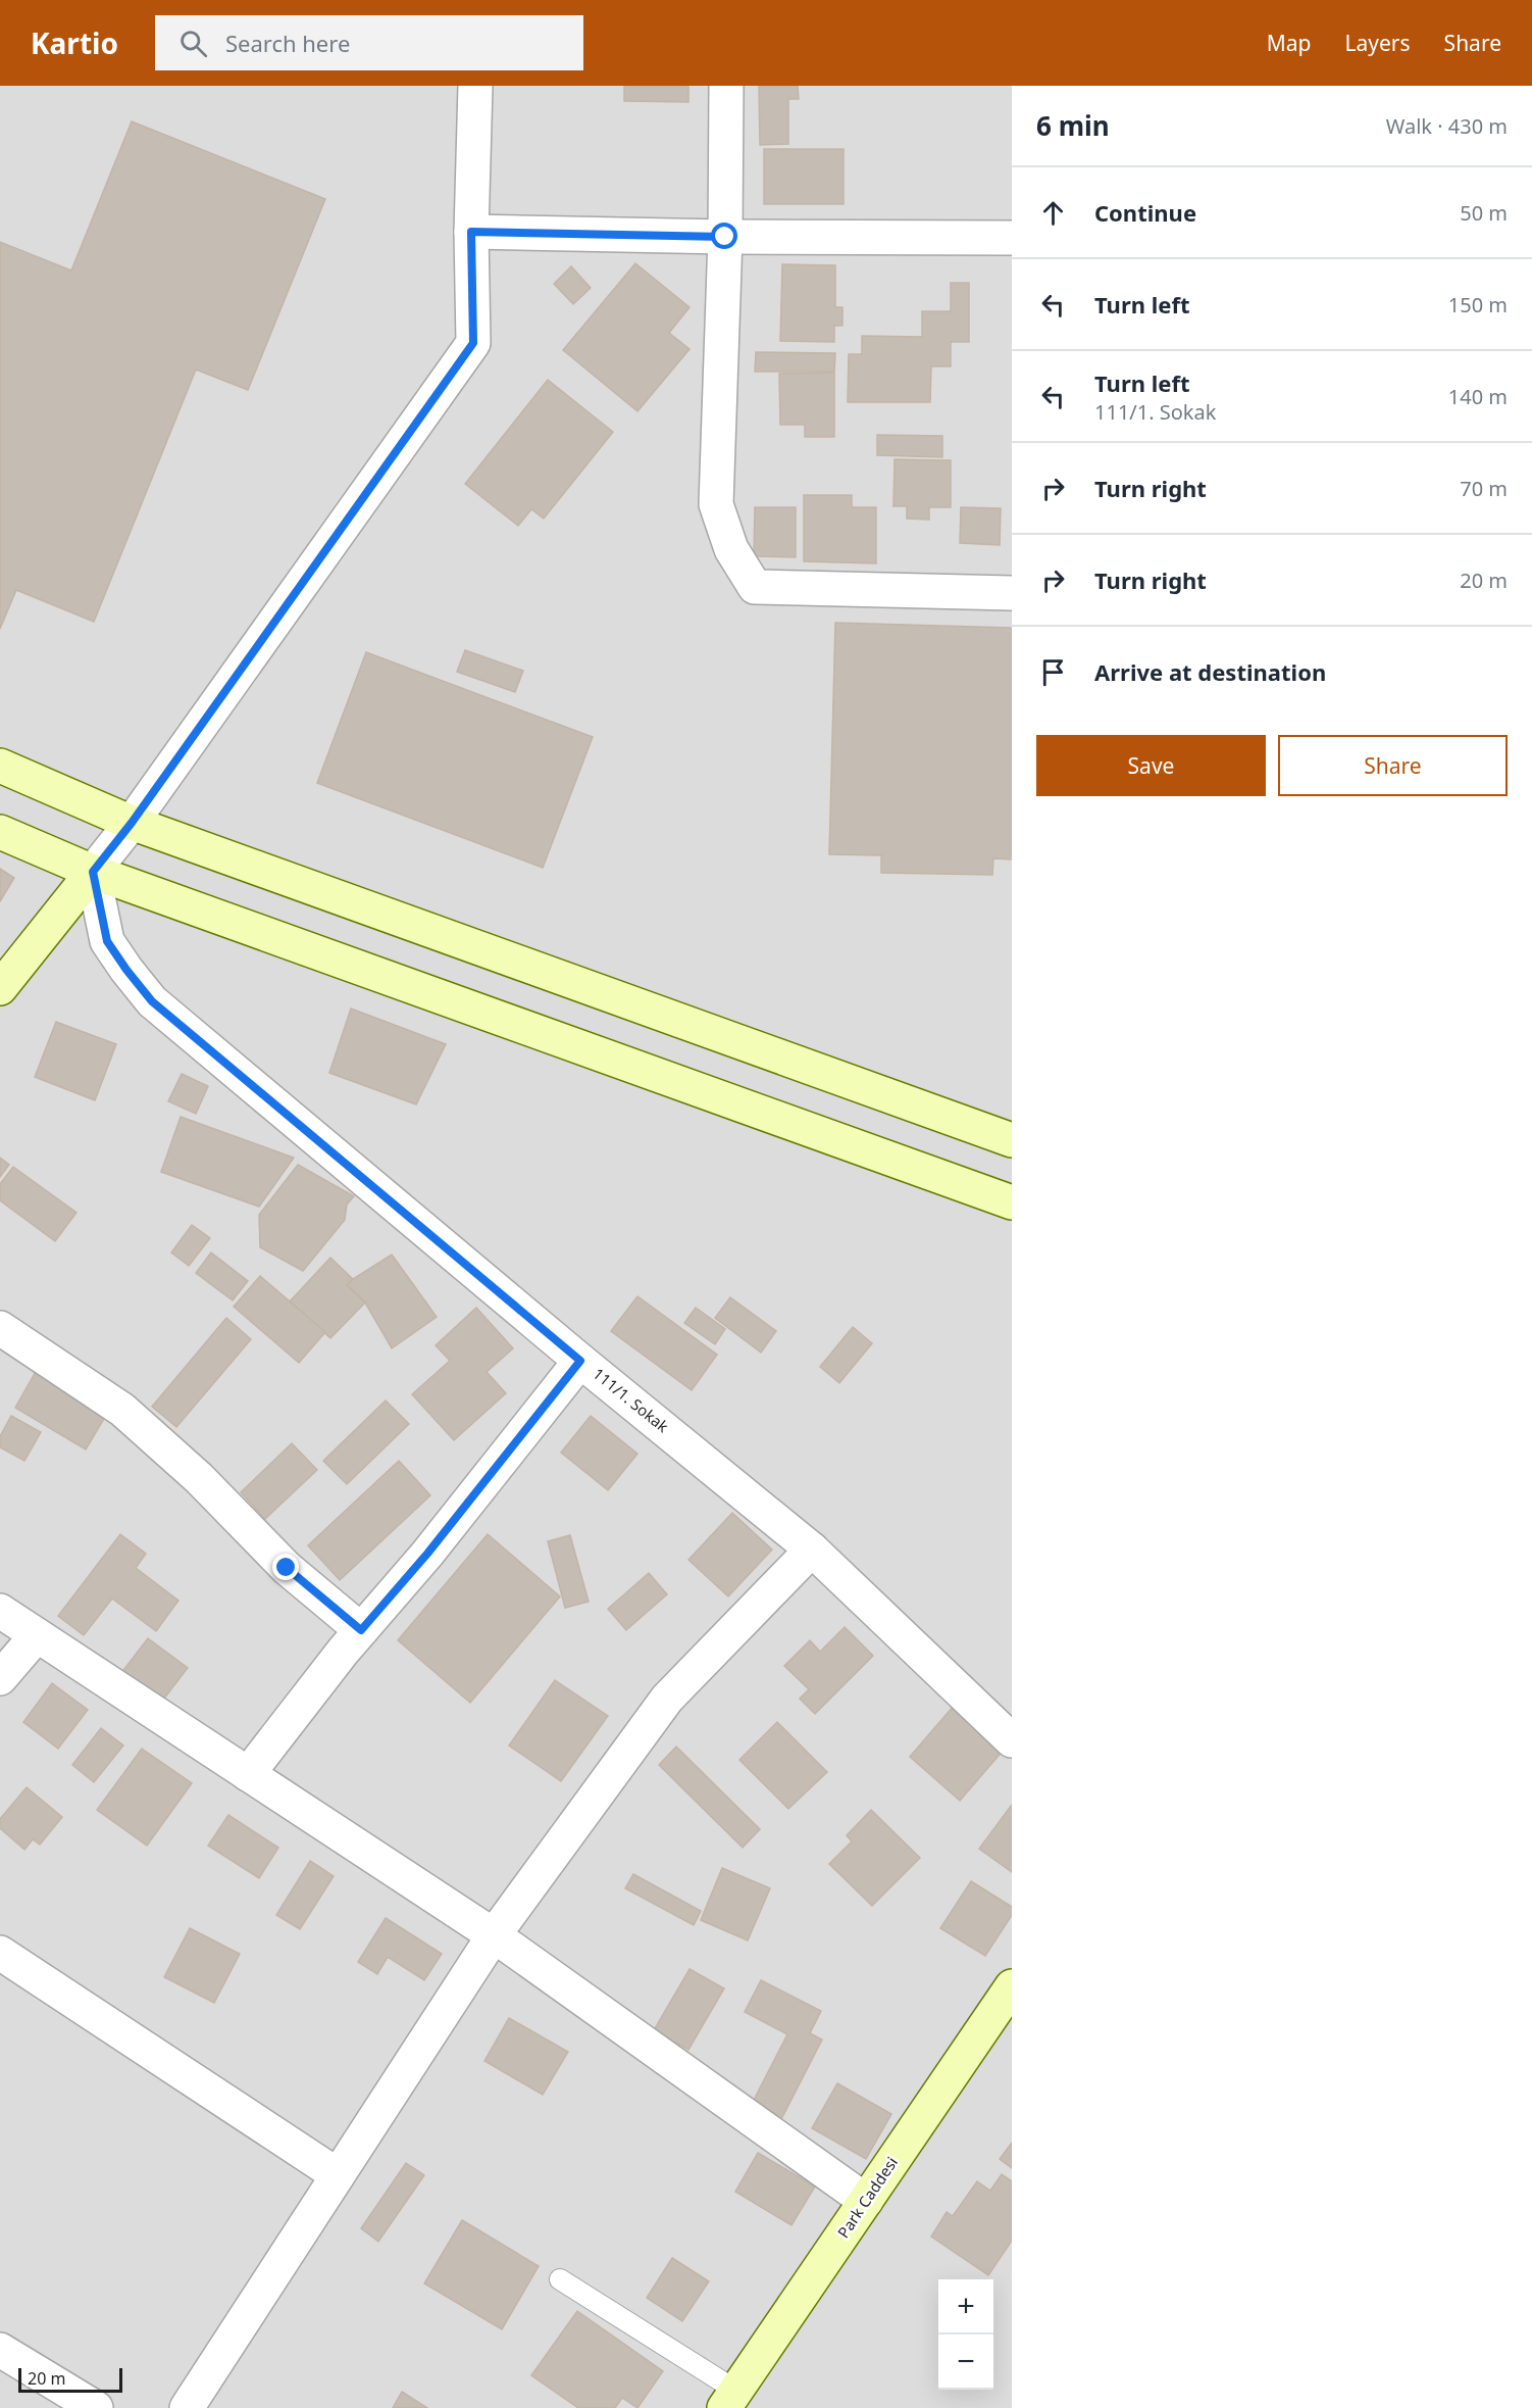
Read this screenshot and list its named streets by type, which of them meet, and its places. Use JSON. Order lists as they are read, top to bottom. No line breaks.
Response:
{"streets":{"street":["111/1. Sokak","Park Caddesi"]},"scale_bar":"20 m","page":{"header":"Kartio","search":"Search here","nav":["Map","Layers","Share"],"heading":["6 min","Walk · 430 m"],"list":[["Continue","50 m"],["Turn left","150 m"],["Turn left","111/1. Sokak","140 m"],["Turn right","70 m"],["Turn right","20 m"],"Arrive at destination"],"buttons":["Save","Share"],"map_buttons":["+","−"],"scale":"20 m"}}
